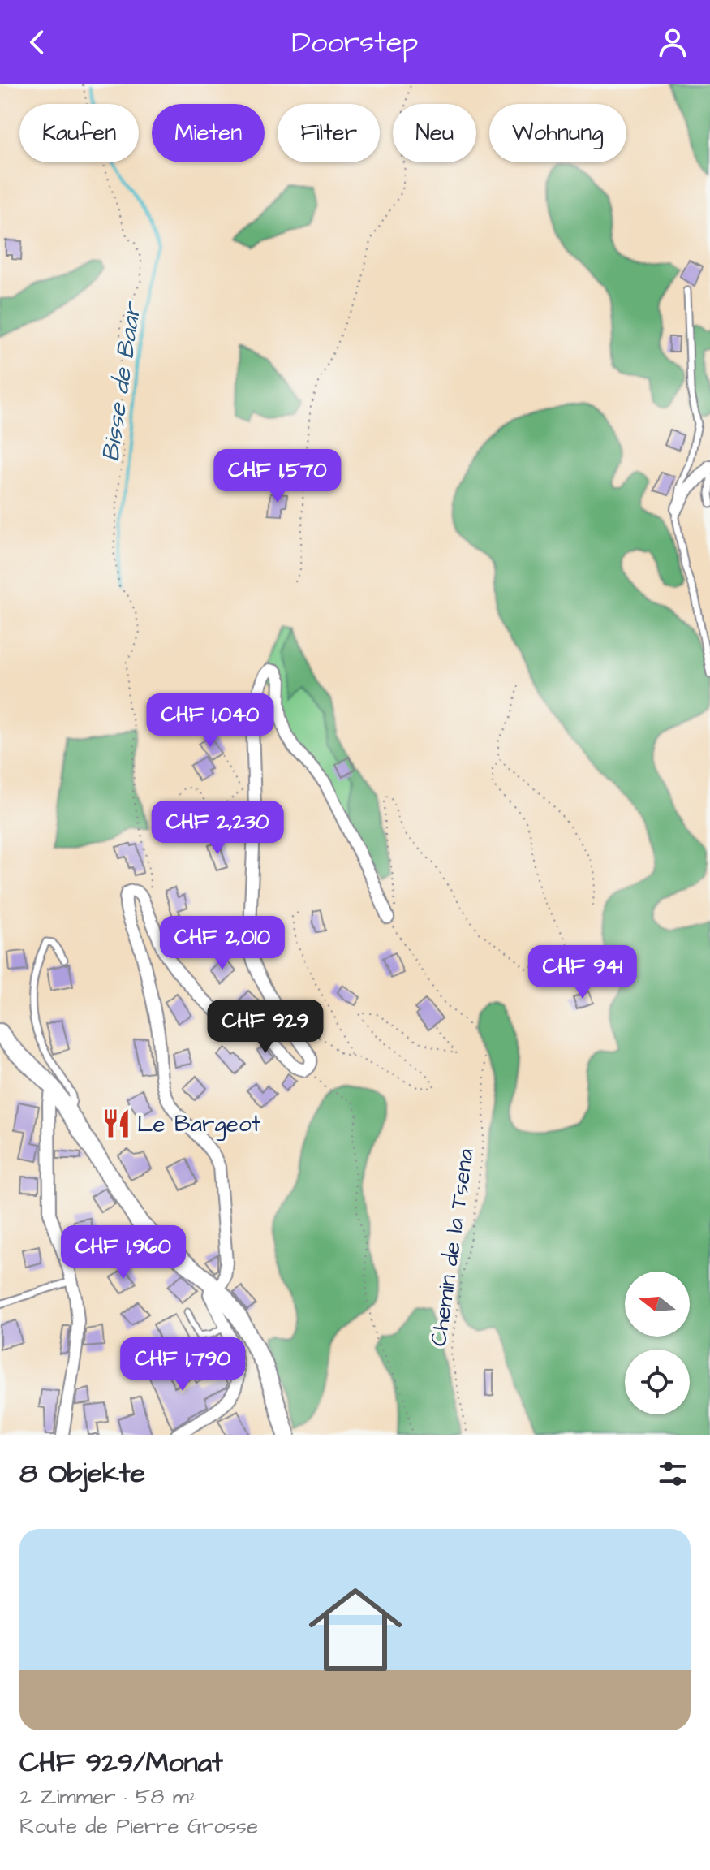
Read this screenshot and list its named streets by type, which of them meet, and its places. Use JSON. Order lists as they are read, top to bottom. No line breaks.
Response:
{"streets":{"path":["Chemin de la Tsena"]},"water":["Bisse de Baar"],"places":{"restaurant":["Le Bargeot"]},"north":"left","page":{"header":"Doorstep","chip":["Kaufen","Mieten","Filter","Neu","Wohnung"],"price":["CHF 1,570","CHF 1,040","CHF 2,230","CHF 2,010","CHF 941","CHF 929","CHF 1,960","CHF 1,790"],"heading":"8 Objekte","list":[{"name":"CHF 929/Monat","note":"2 Zimmer · 58 m² · Route de Pierre Grosse"}]}}
